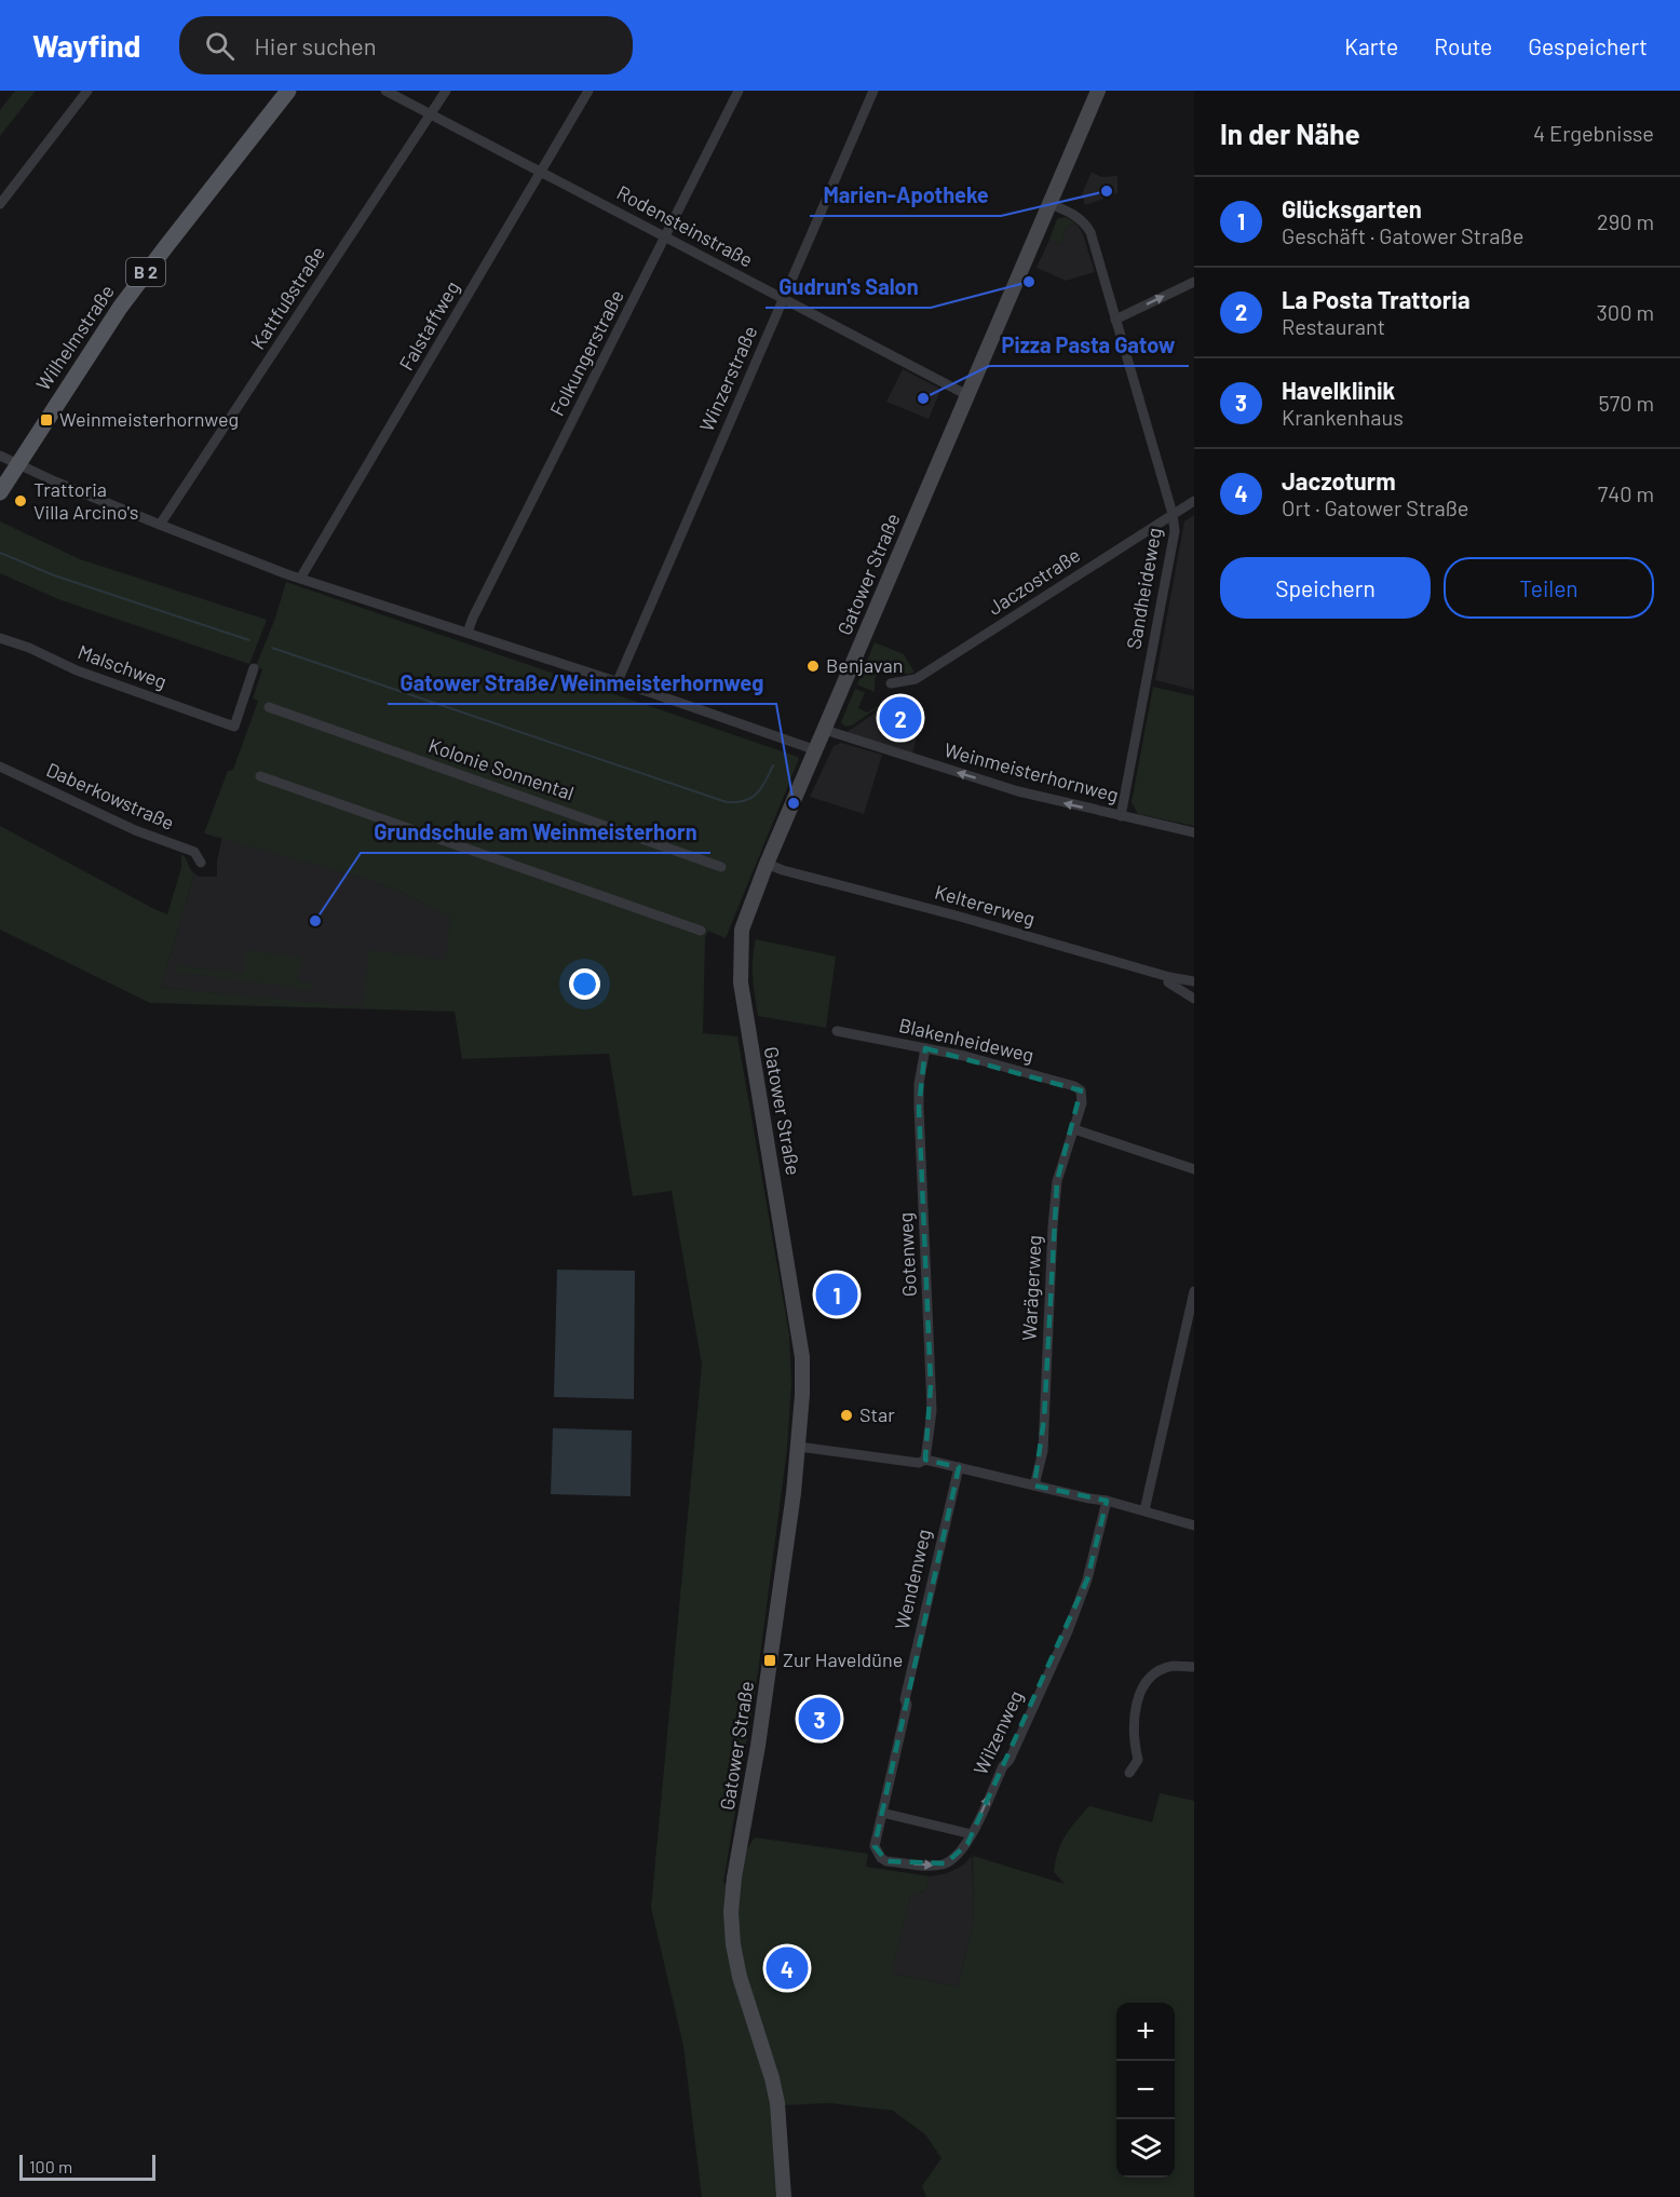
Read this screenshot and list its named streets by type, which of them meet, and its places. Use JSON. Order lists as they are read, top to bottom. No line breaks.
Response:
{"streets":{"main road":["B 2","Wilhelmstraße","Gatower Straße"],"street":["Rodensteinstraße","Kattfußstraße","Falstaffweg","Folkungerstraße","Winzerstraße","Jaczostraße","Sandheideweg","Malschweg","Kolonie Sonnental","Weinmeisterhornweg","Daberkowstraße","Keltererweg","Blakenheideweg","Gotenweg","Warägerweg","Wendenweg","Wilzenweg"]},"crossings":[["Rodensteinstraße","Kattfußstraße"],["Rodensteinstraße","Falstaffweg"],["Rodensteinstraße","Folkungerstraße"],["Rodensteinstraße","Winzerstraße"],["Rodensteinstraße","Gatower Straße"],["Gatower Straße","Sandheideweg"],["Gatower Straße","Weinmeisterhornweg"],["Gatower Straße","Keltererweg"],["Jaczostraße","Sandheideweg"],["Sandheideweg","Weinmeisterhornweg"],["Blakenheideweg","Gotenweg"],["Blakenheideweg","Warägerweg"],["Wendenweg","Wilzenweg"]],"one_way":["Weinmeisterhornweg"],"places":{"other":["Marien-Apotheke","Gudrun's Salon","Pizza Pasta Gatow","Trattoria Villa Arcino's","Benjavan","Gatower Straße/Weinmeisterhornweg","Grundschule am Weinmeisterhorn","Star"],"transit":["Weinmeisterhornweg","Zur Haveldüne"]},"scale_bar":"100 m","page":{"header":"Wayfind","search":"Hier suchen","nav":["Karte","Route","Gespeichert"],"heading":["In der Nähe","4 Ergebnisse"],"list":[{"mark":"1","name":"Glücksgarten","note":"Geschäft · Gatower Straße","value":"290 m"},{"mark":"2","name":"La Posta Trattoria","note":"Restaurant","value":"300 m"},{"mark":"3","name":"Havelklinik","note":"Krankenhaus","value":"570 m"},{"mark":"4","name":"Jaczoturm","note":"Ort · Gatower Straße","value":"740 m"}],"buttons":["Speichern","Teilen"],"pins":["2","1","3","4"],"map_buttons":["+","−"],"scale":"100 m"}}
